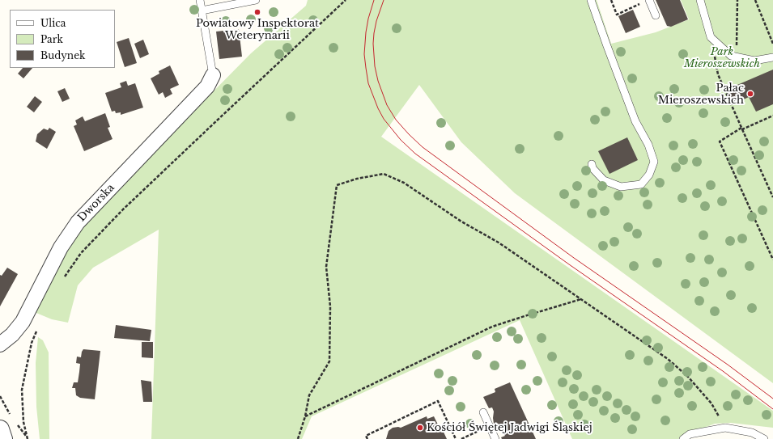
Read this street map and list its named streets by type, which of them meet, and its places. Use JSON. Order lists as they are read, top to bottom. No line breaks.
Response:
{"streets":{"street":["Dworska"]},"parks":["Park Mieroszewskich"],"places":["Powiatowy Inspektorat Weterynarii","Pałac Mieroszewskich","Kościół Świętej Jadwigi Śląskiej"],"legend":["Ulica","Park","Budynek"]}
